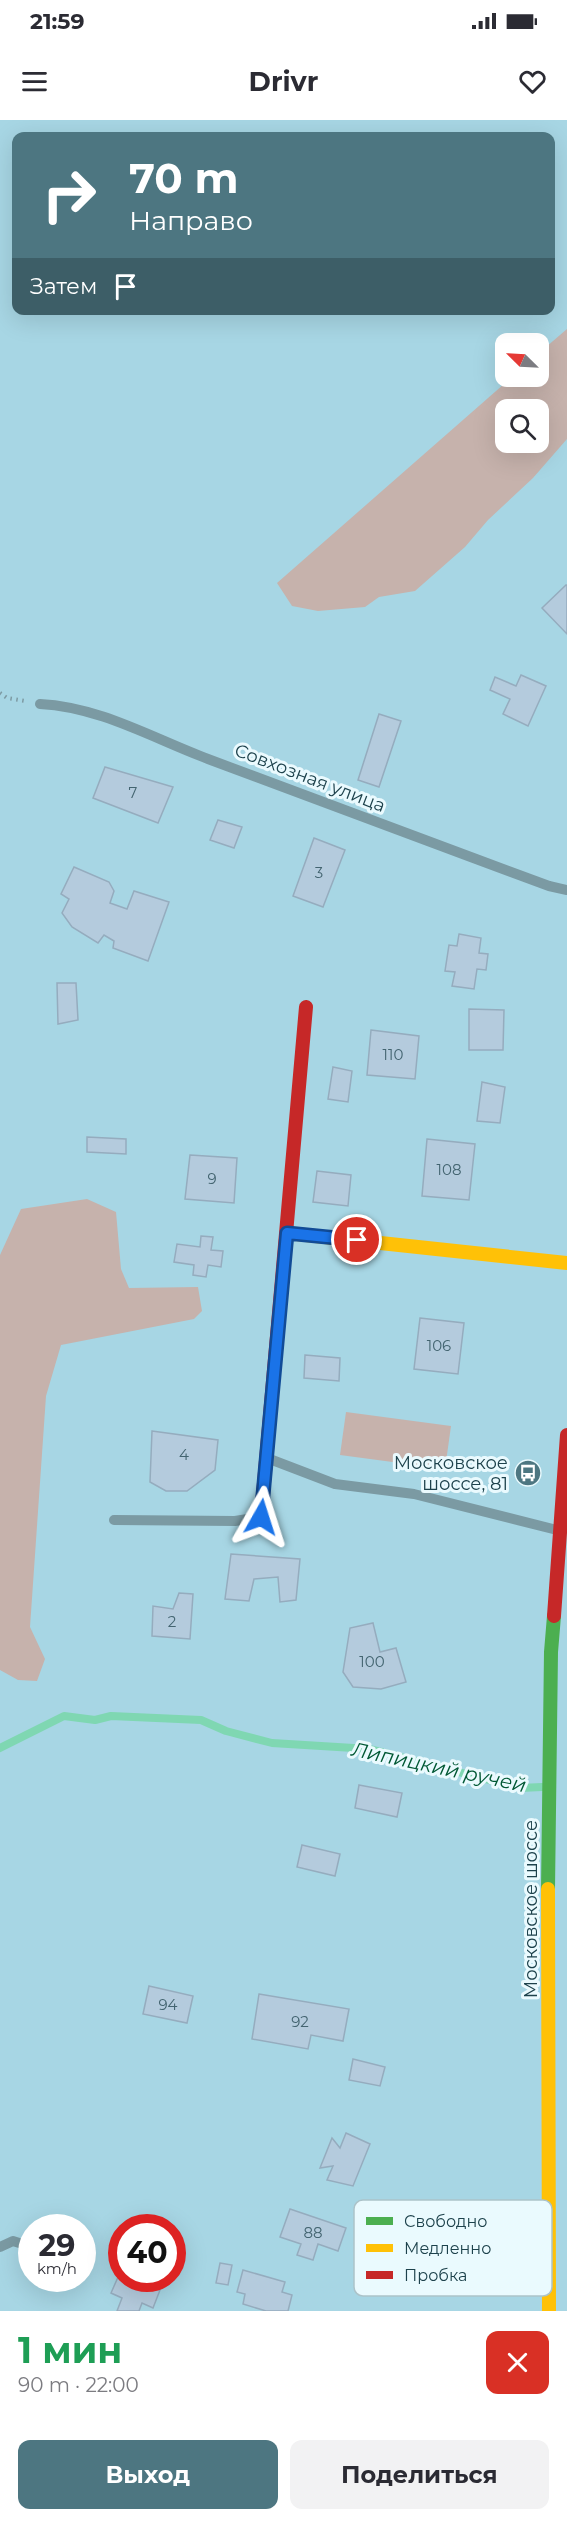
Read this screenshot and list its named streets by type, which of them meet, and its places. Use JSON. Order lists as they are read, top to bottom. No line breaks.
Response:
{"streets":{"main road":["Московское шоссе"],"lane":["Совхозная улица"]},"water":["Липицкий ручей"],"places":{"bus stop":["Московское шоссе, 81"]},"house_numbers":["7","3","110","108","9","106","4","2","100","94","92","88"],"legend":["Свободно","Медленно","Пробка"],"north":"top left","page":{"status":"21:59","header":"Drivr","turn":["70 m","Направо"],"then":"Затем","speed":"29 km/h","limit":"40","heading":["1 мин","90 m · 22:00"],"buttons":["Выход","Поделиться"]}}
